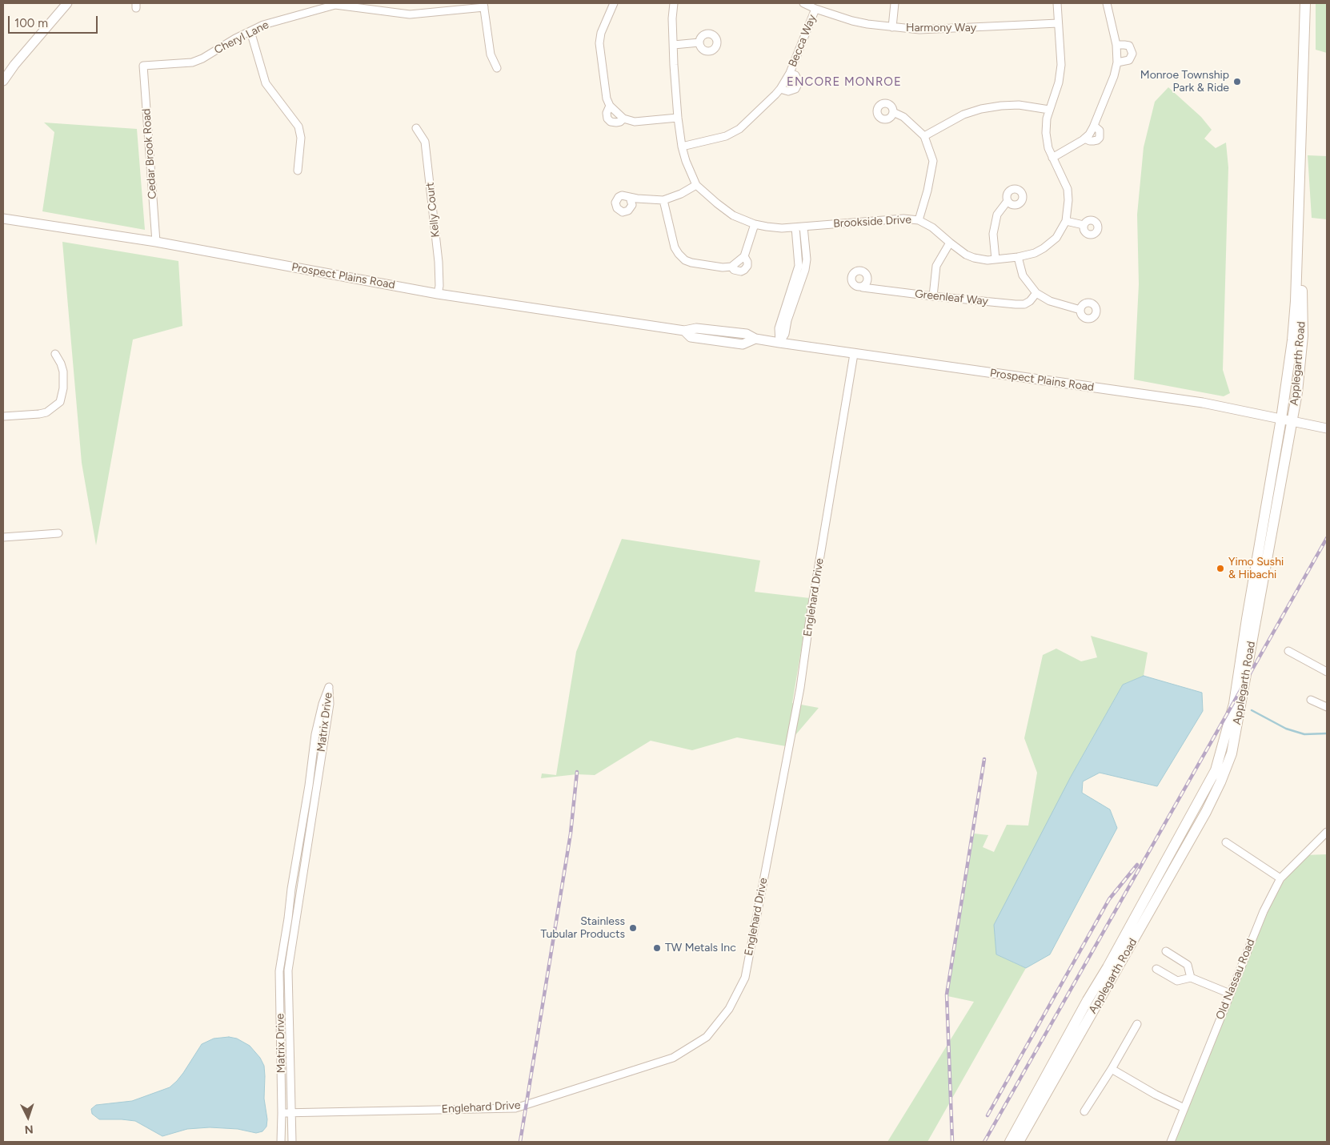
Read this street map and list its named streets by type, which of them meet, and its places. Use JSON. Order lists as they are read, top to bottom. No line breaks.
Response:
{"streets":{"main road":["Applegarth Road"],"street":["Harmony Way","Cheryl Lane","Becca Way","Cedar Brook Road","Kelly Court","Brookside Drive","Prospect Plains Road","Greenleaf Way","Englehard Drive","Matrix Drive","Old Nassau Road"]},"crossings":[["Harmony Way","Becca Way"],["Harmony Way","Brookside Drive"],["Cheryl Lane","Cedar Brook Road"],["Becca Way","Brookside Drive"],["Cedar Brook Road","Prospect Plains Road"],["Kelly Court","Prospect Plains Road"],["Prospect Plains Road","Applegarth Road"],["Prospect Plains Road","Englehard Drive"],["Englehard Drive","Matrix Drive"]],"districts":["ENCORE MONROE"],"places":["Monroe Township Park & Ride","Yimo Sushi & Hibachi","Stainless Tubular Products","TW Metals Inc"],"scale_bar":"100 m","north":"bottom"}
